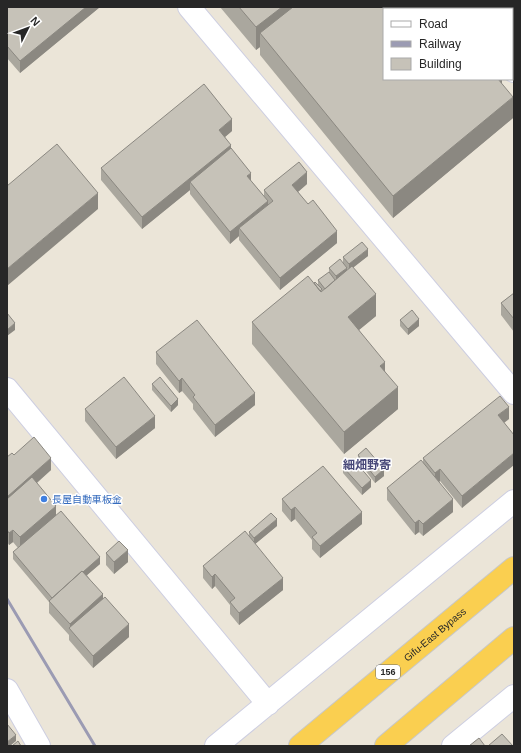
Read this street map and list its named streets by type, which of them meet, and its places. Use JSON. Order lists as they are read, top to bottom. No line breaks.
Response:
{"streets":{"highway":["Gifu-East Bypass","156"]},"districts":["細畑野寄"],"places":["長屋自動車板金"],"legend":["Road","Railway","Building"],"north":"top right"}
